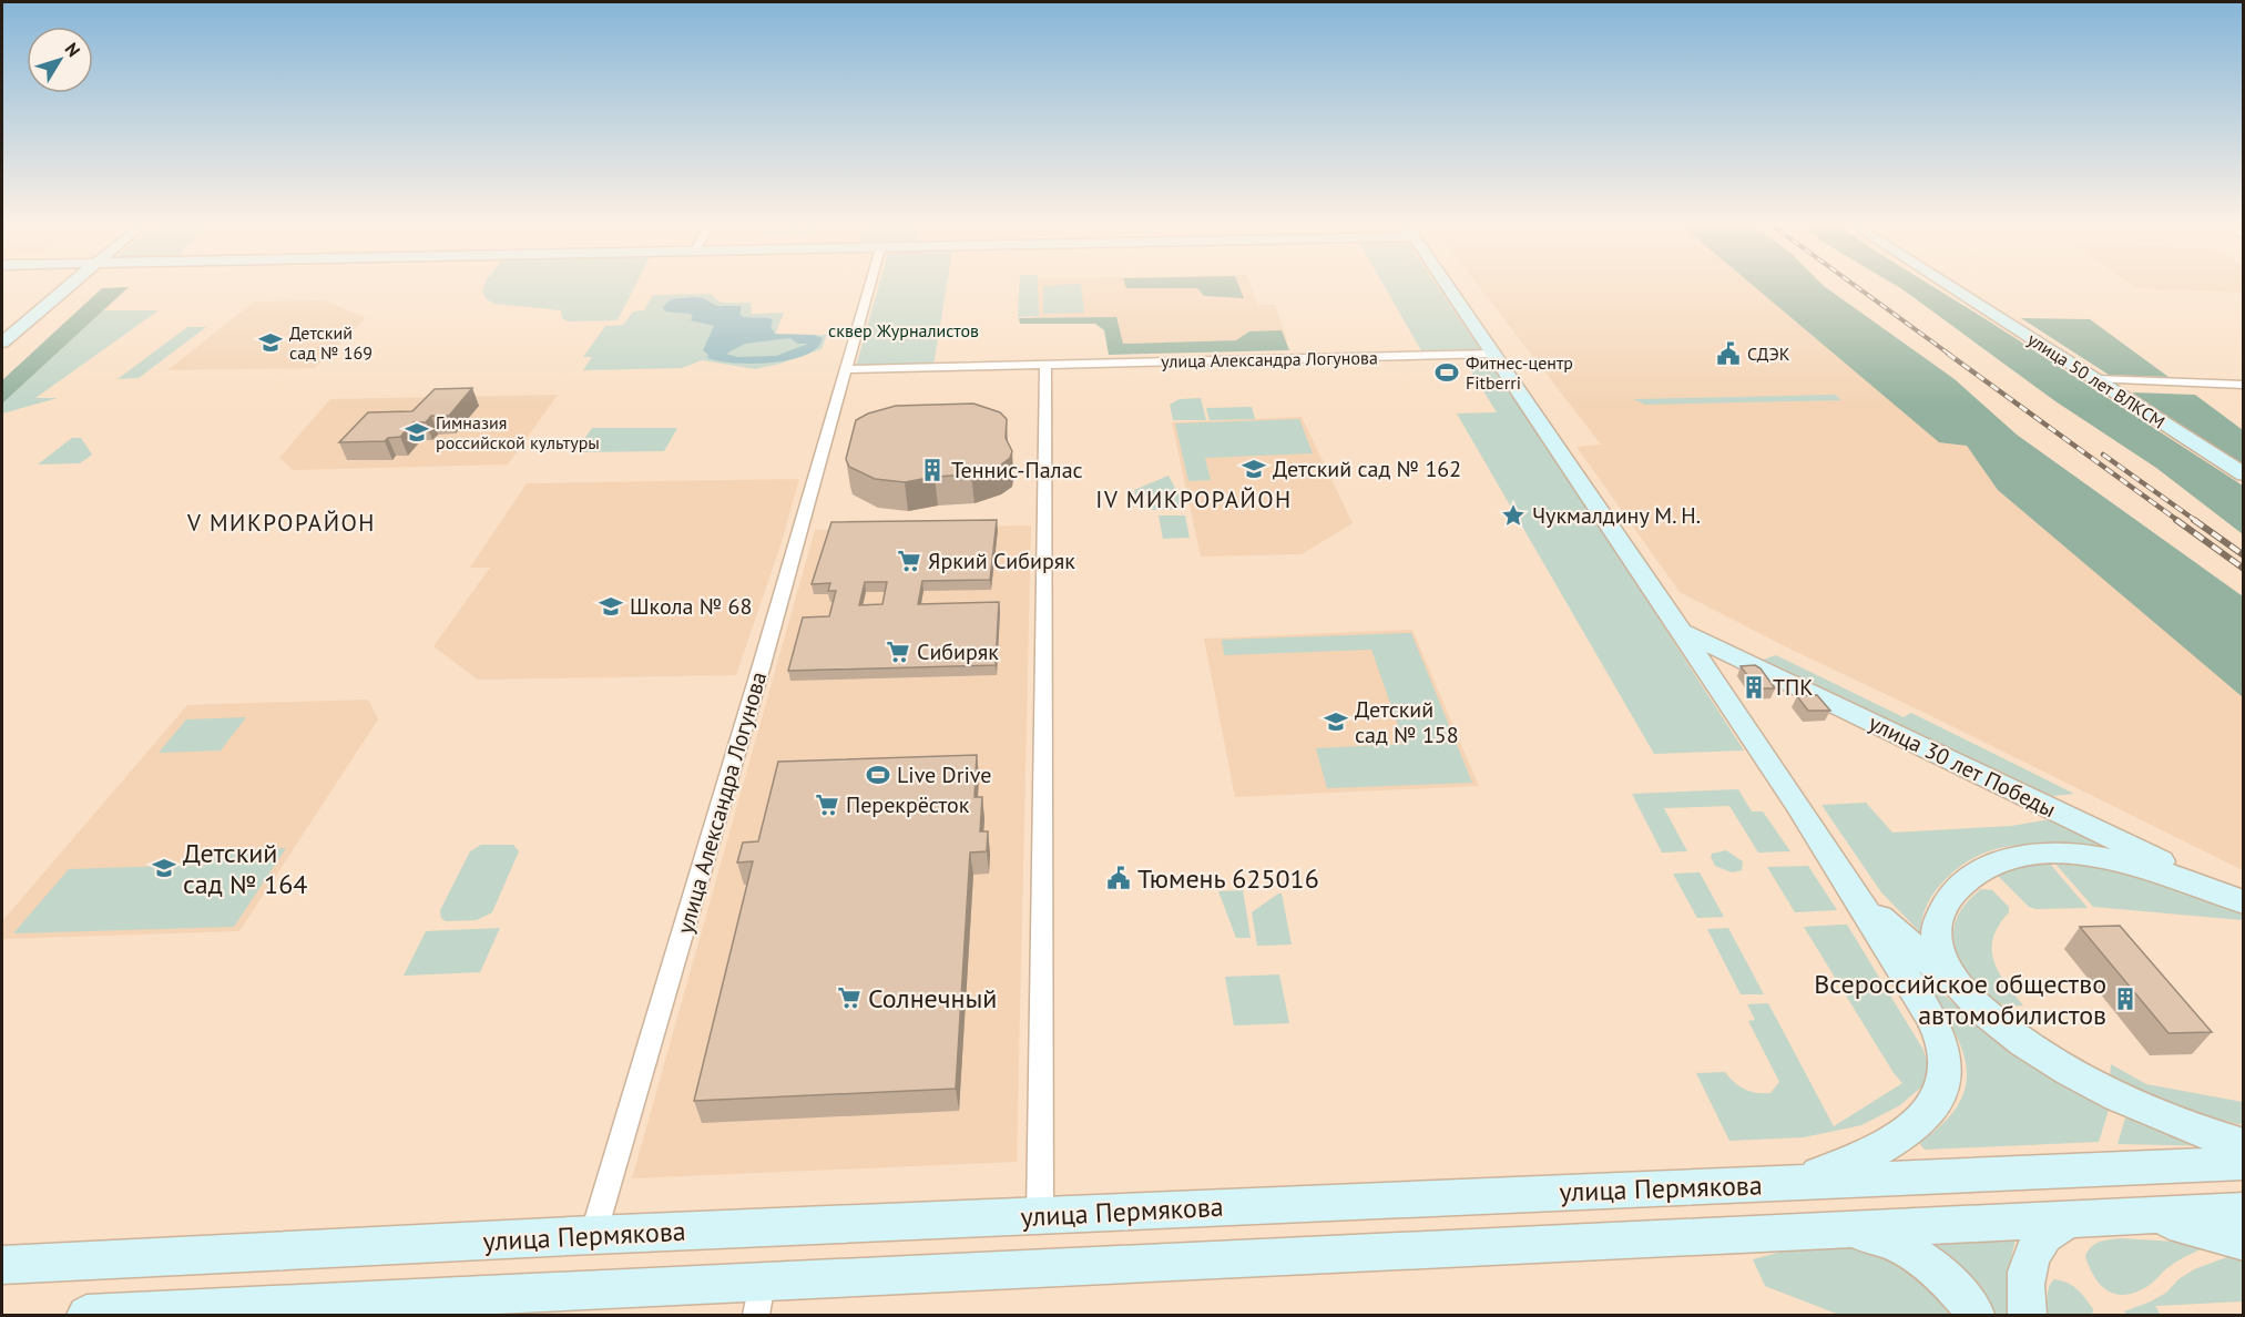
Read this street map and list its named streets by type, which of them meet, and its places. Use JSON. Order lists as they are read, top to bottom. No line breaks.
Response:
{"streets":{"street":["улица Александра Логунова","улица 50 лет ВЛКСМ","улица 30 лет Победы","улица Пермякова"]},"crossings":[["улица Александра Логунова","улица Пермякова"]],"districts":["IV МИКРОРАЙОН","V МИКРОРАЙОН"],"parks":["сквер Журналистов"],"places":{"school or university":["Детский сад № 169","Гимназия российской культуры","Детский сад № 162","Школа № 68","Детский сад № 158","Детский сад № 164"],"public building":["СДЭК","Тюмень 625016"],"sports":["Фитнес-центр Fitberri","Live Drive"],"building":["Теннис-Палас","ТПК","Всероссийское общество автомобилистов"],"place":["Чукмалдину М. Н."],"supermarket":["Яркий Сибиряк","Сибиряк","Перекрёсток","Солнечный"]},"north":"top right"}
